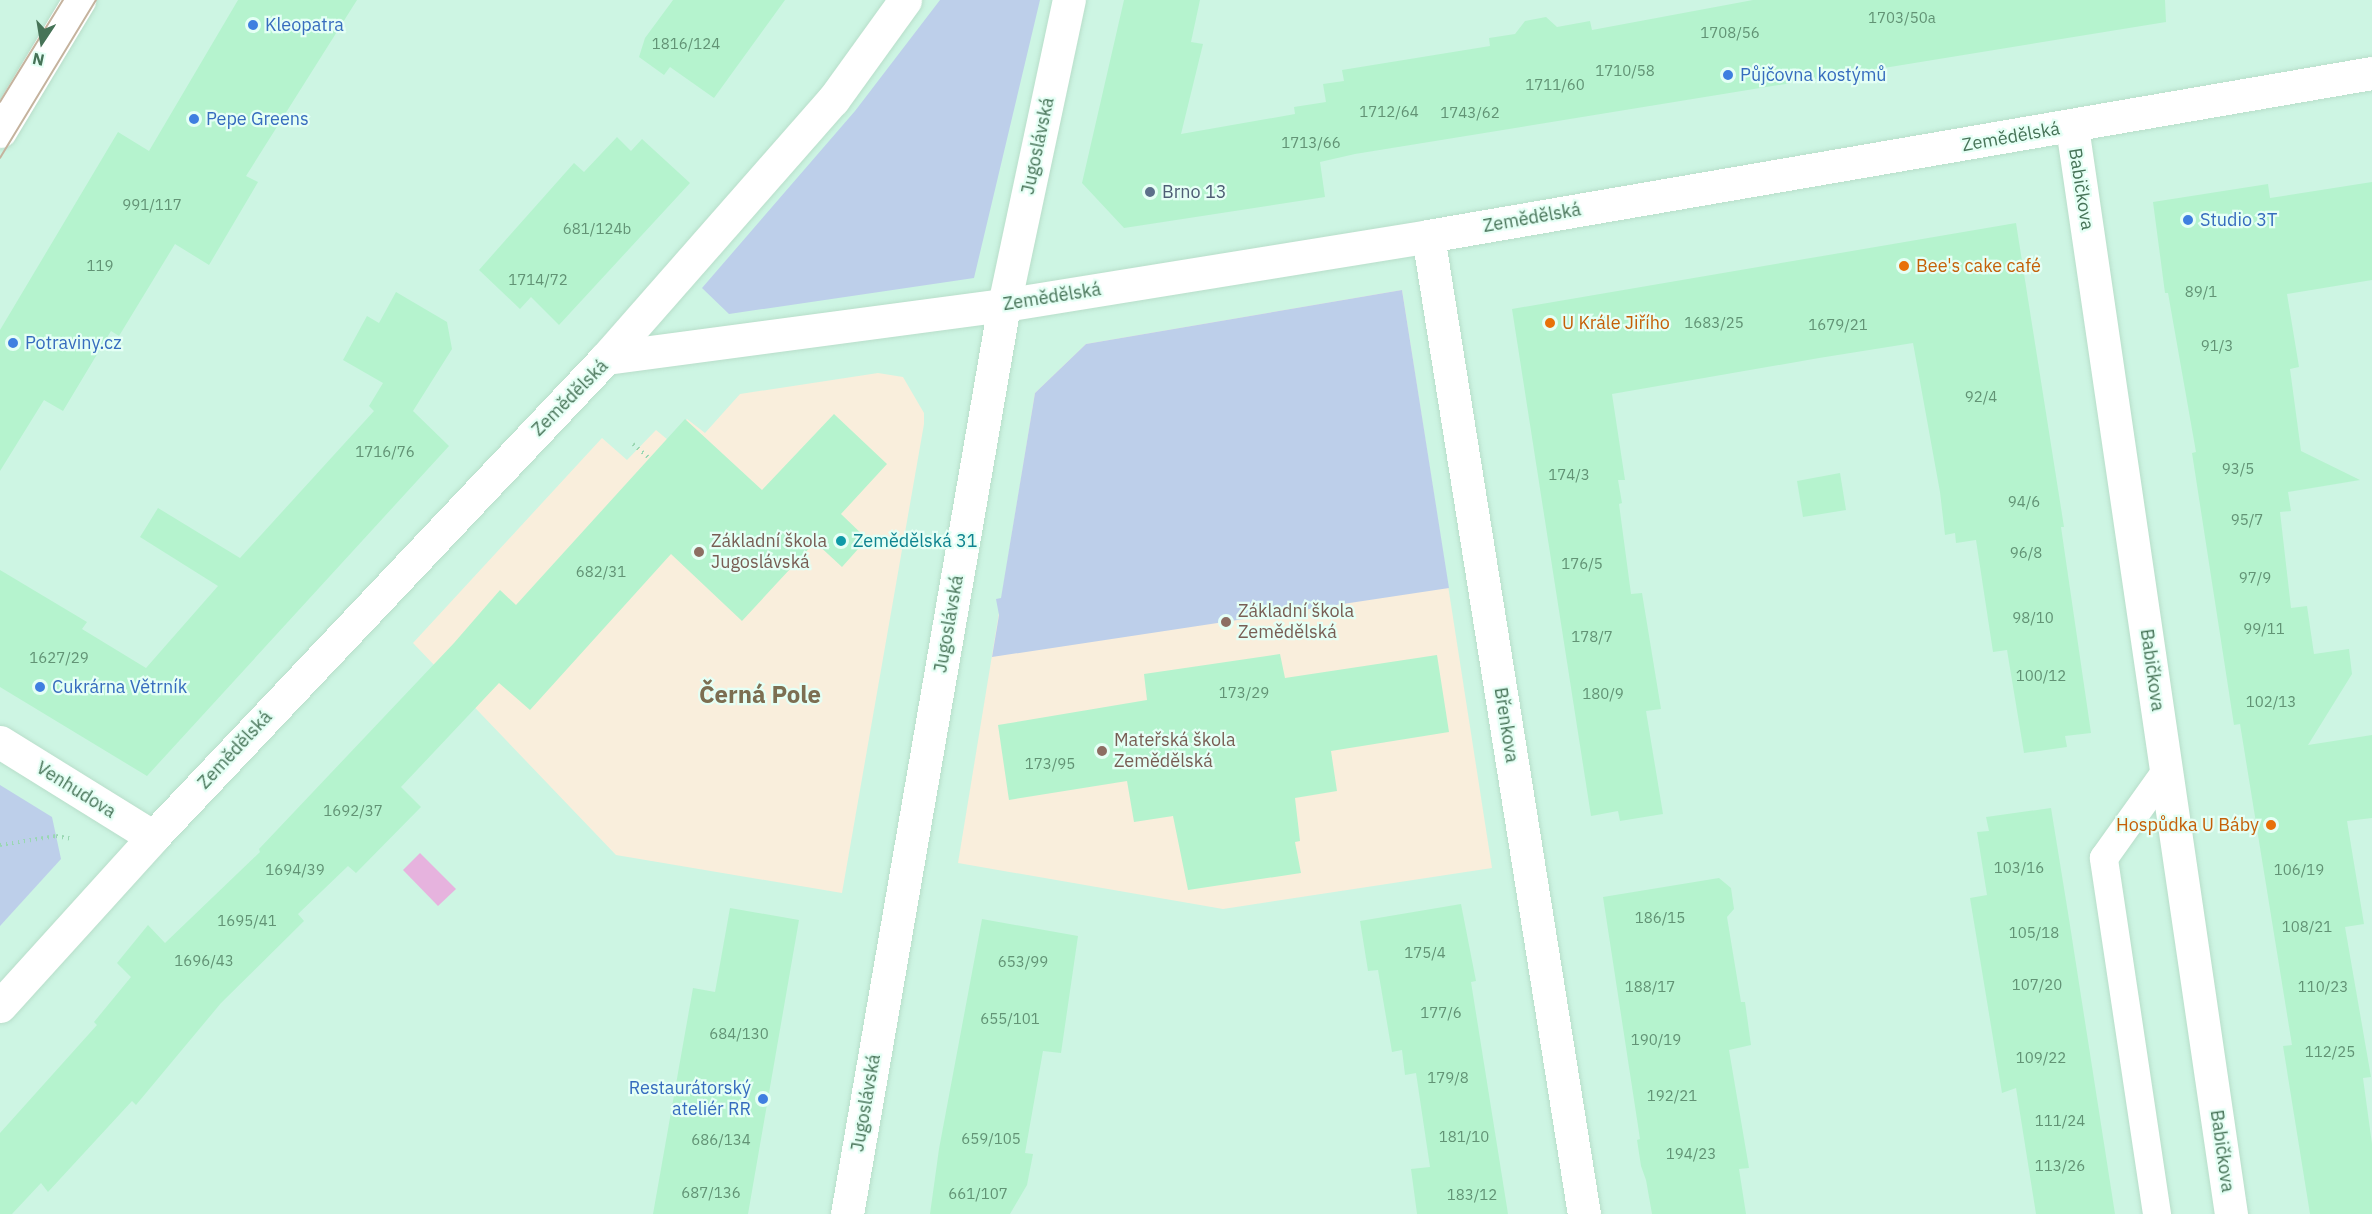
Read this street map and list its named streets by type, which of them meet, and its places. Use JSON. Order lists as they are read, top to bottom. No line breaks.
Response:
{"streets":{"street":["Zemědělská","Jugoslávská","Babičkova","Břenkova","Venhudova"]},"crossings":[["Zemědělská","Jugoslávská"],["Zemědělská","Babičkova"],["Zemědělská","Břenkova"],["Zemědělská","Venhudova"]],"districts":["Černá Pole"],"places":["Kleopatra","Půjčovna kostýmů","Pepe Greens","Brno 13","Studio 3T","Bee's cake café","U Krále Jiřího","Potraviny.cz","Zemědělská 31","Základní škola Jugoslávská","Základní škola Zemědělská","Cukrárna Větrník","Mateřská škola Zemědělská","Hospůdka U Báby","Restaurátorský ateliér RR"],"house_numbers":["1703/50a","1708/56","1816/124","1710/58","1711/60","1712/64","1743/62","1713/66","991/117","681/124b","119","1714/72","89/1","1683/25","1679/21","91/3","92/4","1716/76","93/5","174/3","94/6","95/7","96/8","176/5","682/31","97/9","98/10","99/11","178/7","1627/29","100/12","173/29","180/9","102/13","173/95","1692/37","103/16","1694/39","106/19","186/15","1695/41","108/21","105/18","175/4","1696/43","653/99","107/20","188/17","110/23","177/6","655/101","684/130","190/19","112/25","109/22","179/8","192/21","111/24","181/10","659/105","686/134","194/23","113/26","687/136","661/107","183/12"],"north":"bottom"}
